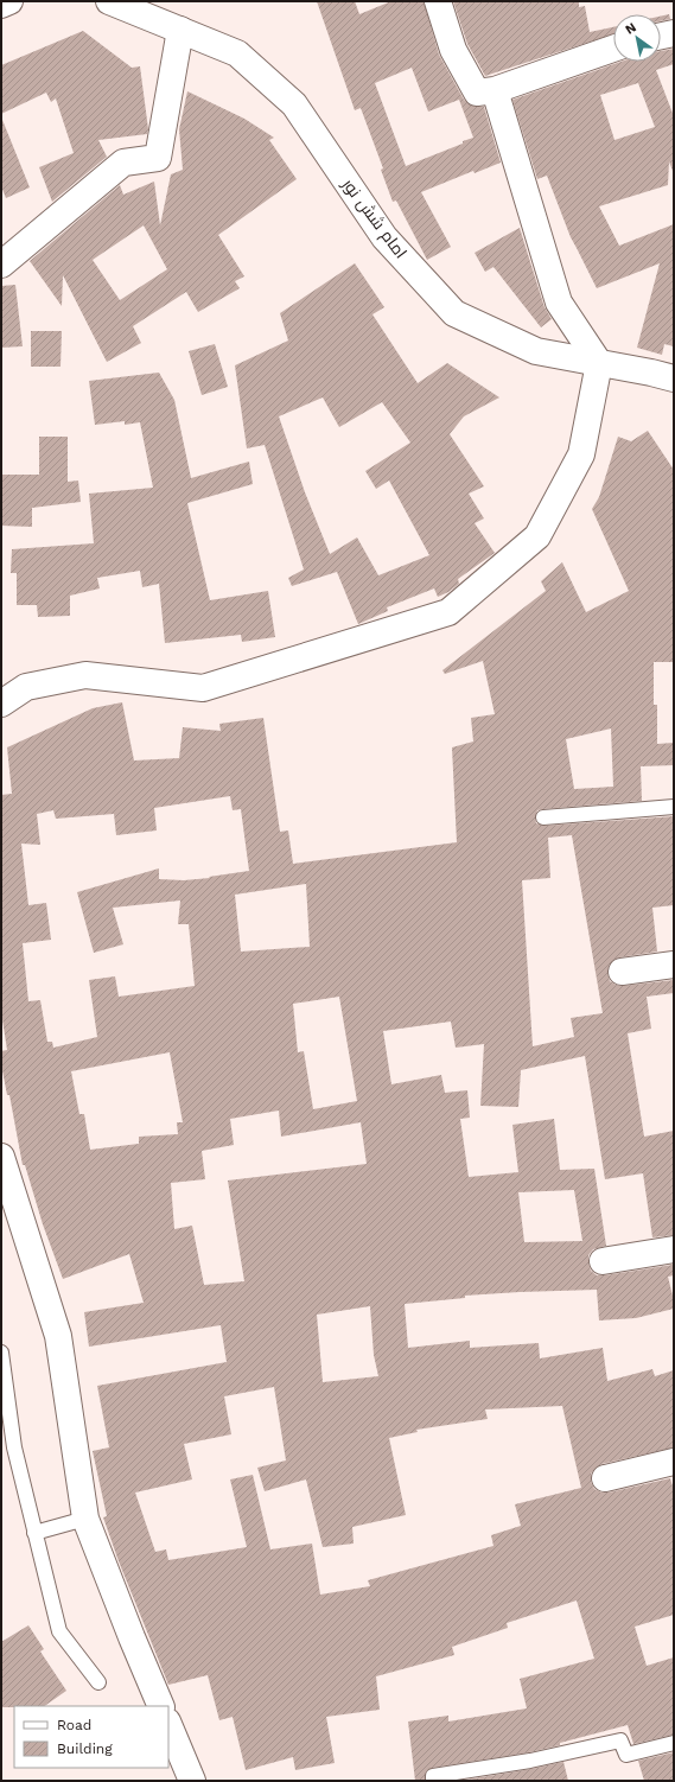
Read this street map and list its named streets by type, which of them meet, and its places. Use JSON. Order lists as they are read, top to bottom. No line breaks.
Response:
{"streets":{"street":["امام شش نور"]},"legend":["Road","Building"],"north":"top left"}
